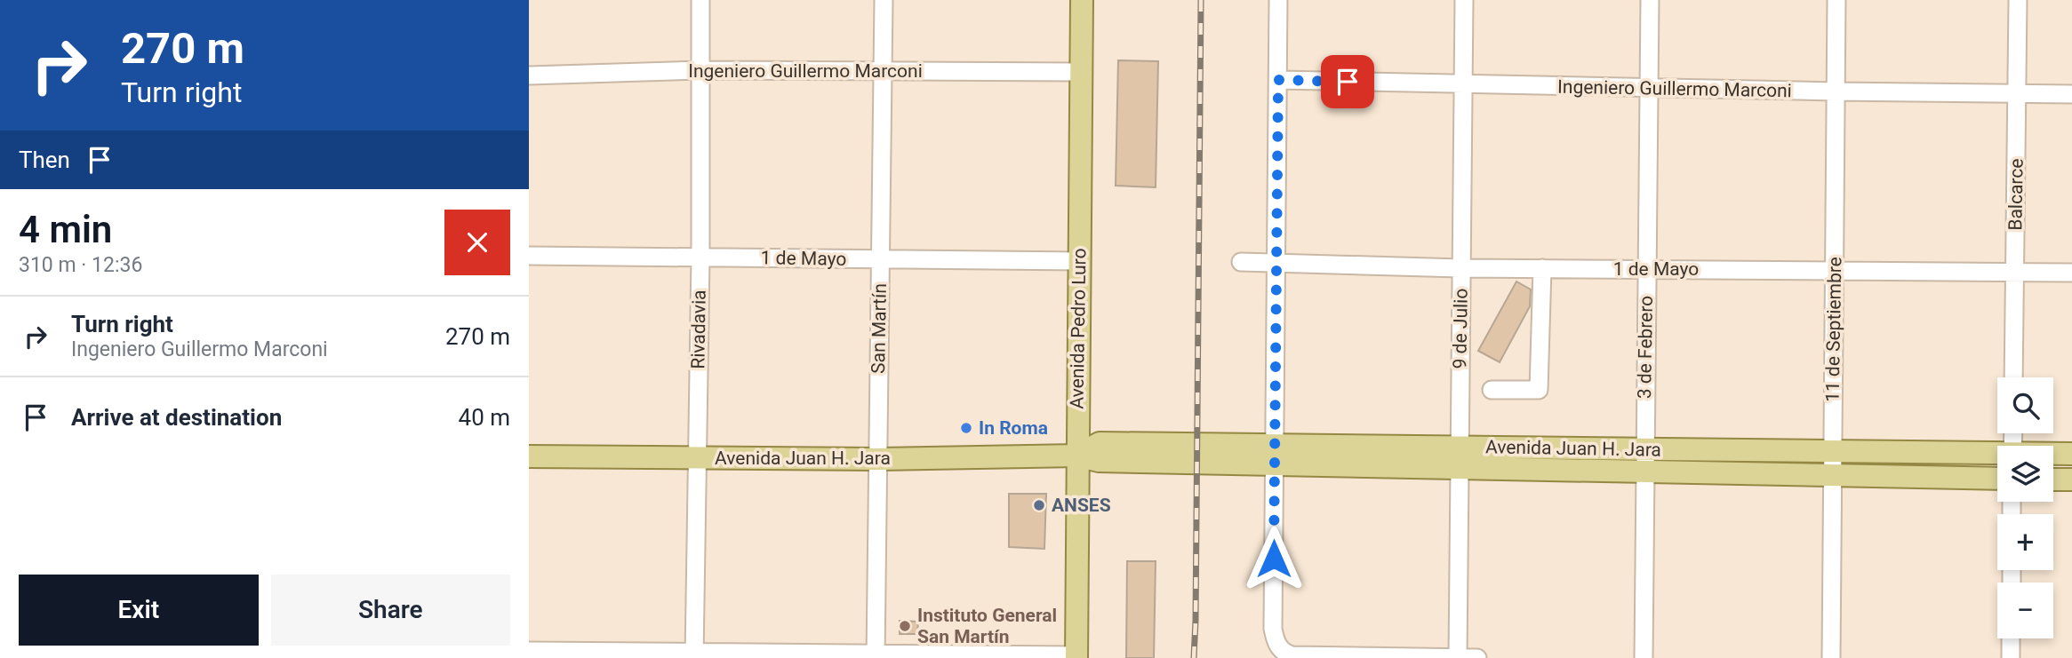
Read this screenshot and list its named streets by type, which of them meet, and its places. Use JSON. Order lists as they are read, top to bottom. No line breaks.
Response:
{"streets":{"main road":["Avenida Pedro Luro","Avenida Juan H. Jara"],"street":["Ingeniero Guillermo Marconi","Balcarce","1 de Mayo","San Martín","9 de Julio","Rivadavia","11 de Septiembre","3 de Febrero"]},"crossings":[["Ingeniero Guillermo Marconi","Balcarce"],["Ingeniero Guillermo Marconi","San Martín"],["Ingeniero Guillermo Marconi","Avenida Pedro Luro"],["Ingeniero Guillermo Marconi","9 de Julio"],["Ingeniero Guillermo Marconi","Rivadavia"],["Ingeniero Guillermo Marconi","11 de Septiembre"],["Ingeniero Guillermo Marconi","3 de Febrero"],["Balcarce","1 de Mayo"],["1 de Mayo","San Martín"],["1 de Mayo","Avenida Pedro Luro"],["1 de Mayo","9 de Julio"],["1 de Mayo","Rivadavia"],["1 de Mayo","11 de Septiembre"],["1 de Mayo","3 de Febrero"],["San Martín","Avenida Juan H. Jara"],["Avenida Pedro Luro","Avenida Juan H. Jara"],["9 de Julio","Avenida Juan H. Jara"],["Rivadavia","Avenida Juan H. Jara"],["11 de Septiembre","Avenida Juan H. Jara"],["3 de Febrero","Avenida Juan H. Jara"]],"places":["In Roma","ANSES","Instituto General San Martín"],"page":{"turn":["270 m","Turn right"],"then":"Then","heading":["4 min","310 m · 12:36"],"list":[{"name":"Turn right","note":"Ingeniero Guillermo Marconi","value":"270 m"},{"name":"Arrive at destination","value":"40 m"}],"map_buttons":["+","−"],"buttons":["Exit","Share"]}}
